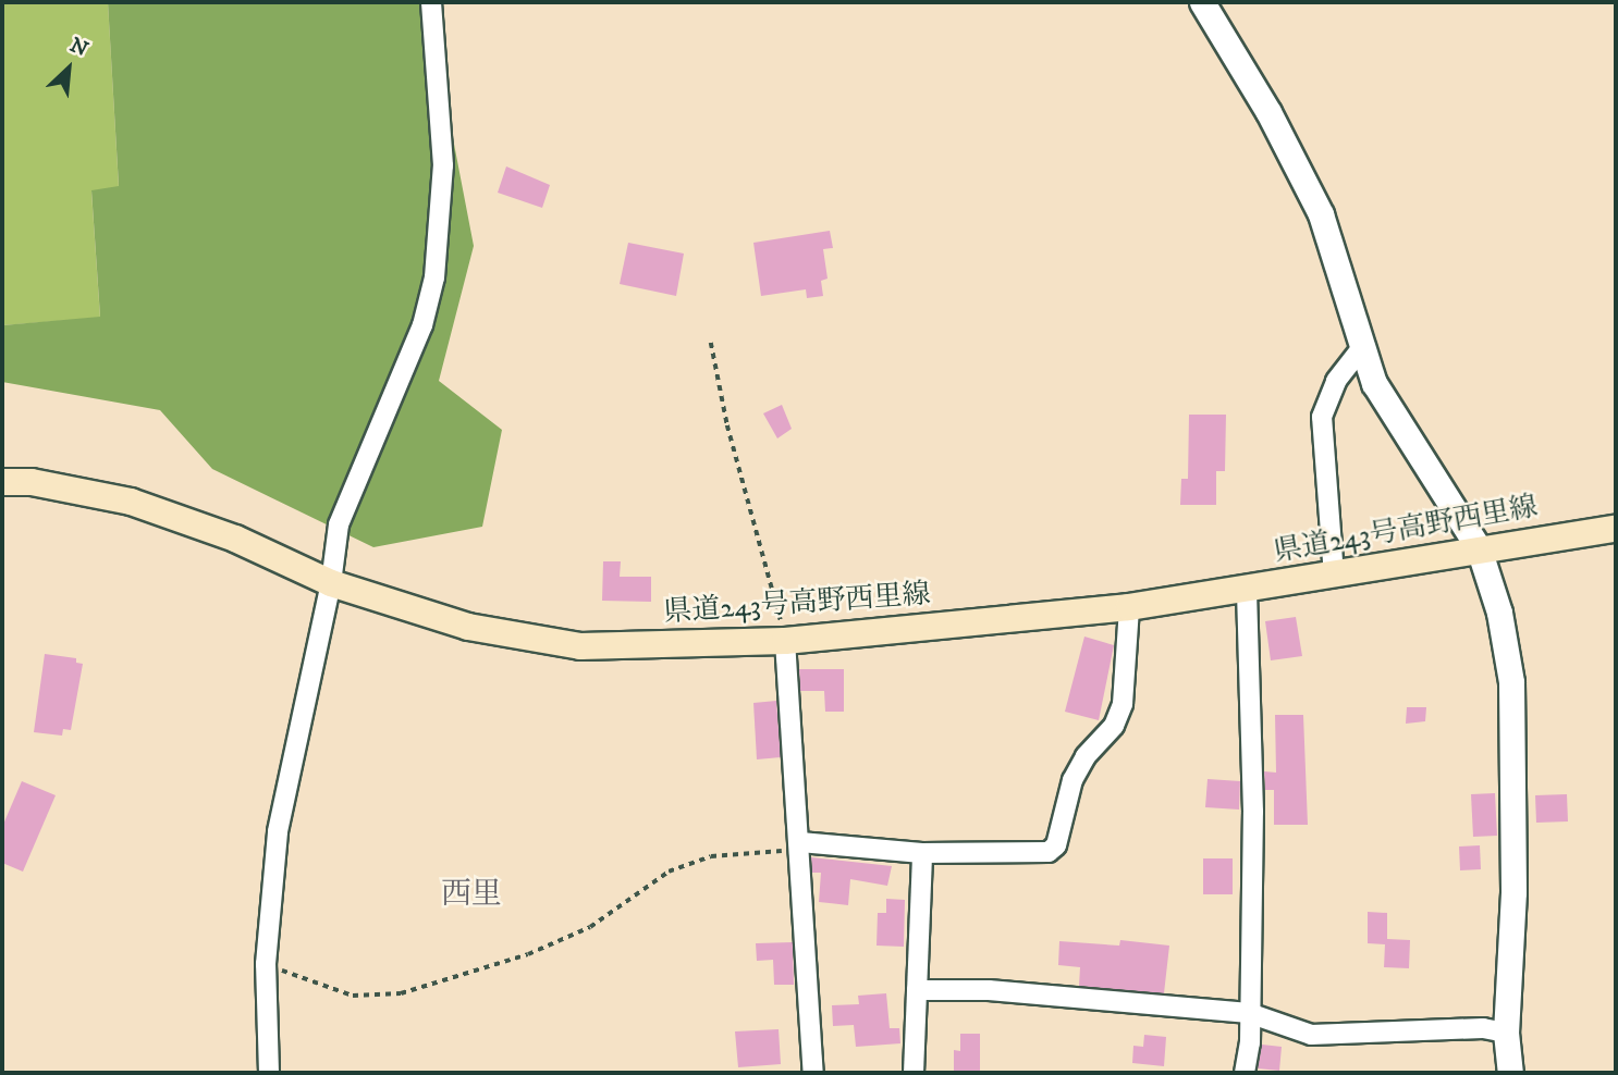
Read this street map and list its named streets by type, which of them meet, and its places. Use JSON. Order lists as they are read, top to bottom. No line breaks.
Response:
{"streets":{"main road":["県道243号高野西里線"]},"districts":["西里"],"north":"top right"}
